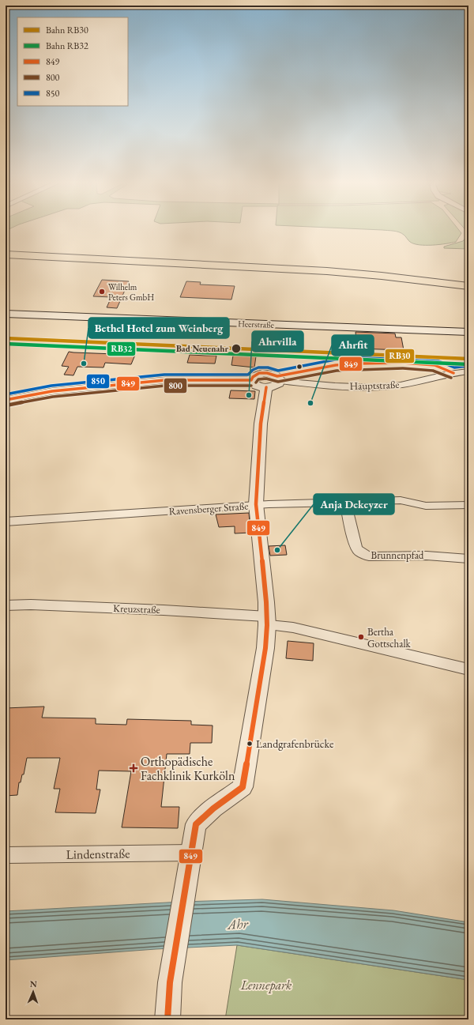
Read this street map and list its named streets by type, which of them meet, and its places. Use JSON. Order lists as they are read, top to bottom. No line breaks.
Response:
{"streets":{"main road":["Heerstraße"],"street":["Hauptstraße","Ravensberger Straße","Brunnenpfad","Kreuzstraße","Lindenstraße"]},"crossings":[["Ravensberger Straße","Brunnenpfad"]],"water":["Ahr"],"parks":["Lennepark"],"places":{"other":["Wilhelm Peters GmbH","Bad Neuenahr","Bethel Hotel zum Weinberg","Ahrvilla","Ahrfit","Anja Dekeyzer","Bertha Gottschalk","Landgrafenbrücke"],"health":["Orthopädische Fachklinik Kurköln"]},"lines":["rail line RB30","rail line RB32","transit line 850","transit line 849","transit line 800"],"legend":["Bahn RB30","Bahn RB32","849","800","850"],"north":"top"}
